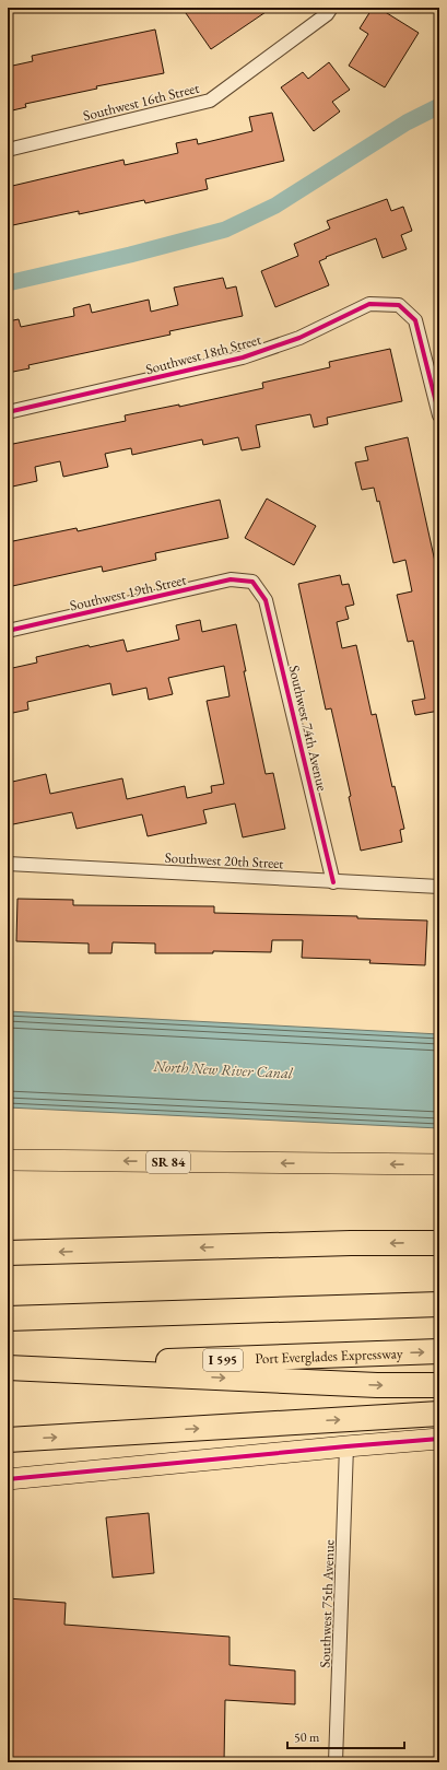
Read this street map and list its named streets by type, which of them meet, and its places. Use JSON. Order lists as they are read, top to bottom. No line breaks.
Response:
{"streets":{"highway":["Port Everglades Expressway","I 595"],"main road":["SR 84"],"street":["Southwest 16th Street","Southwest 18th Street","Southwest 19th Street","Southwest 74th Avenue","Southwest 20th Street","Southwest 75th Avenue"]},"crossings":[["Southwest 19th Street","Southwest 74th Avenue"],["Southwest 74th Avenue","Southwest 20th Street"]],"water":["North New River Canal"],"scale_bar":"50 m"}
